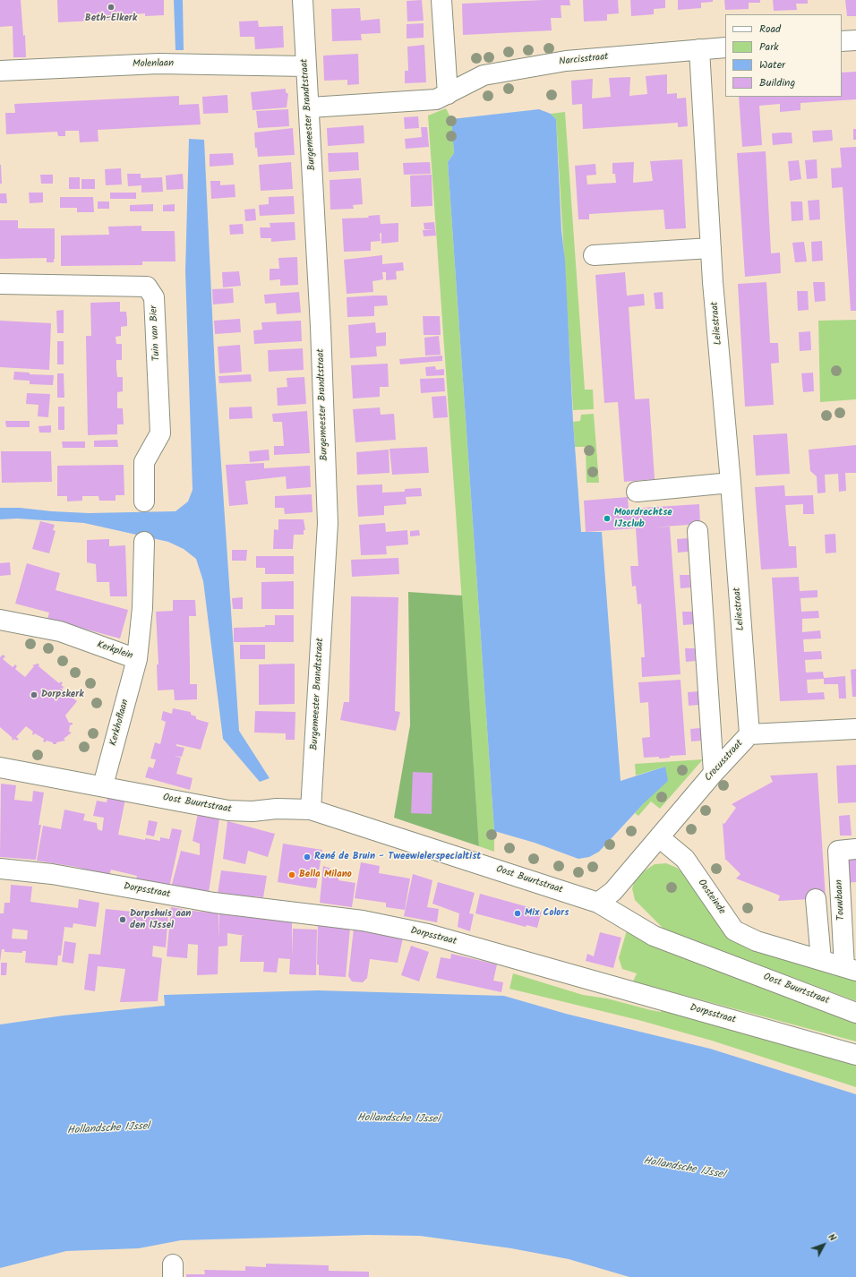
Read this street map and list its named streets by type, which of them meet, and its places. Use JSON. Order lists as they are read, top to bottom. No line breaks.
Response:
{"streets":{"street":["Narcisstraat","Molenlaan","Burgemeester Brandtstraat","Leliestraat","Tuin van Bier","Kerkplein","Kerkhoflaan","Crocusstraat","Oost Buurtstraat","Dorpsstraat","Oosteinde","Touwbaan"]},"crossings":[["Narcisstraat","Burgemeester Brandtstraat"],["Narcisstraat","Leliestraat"],["Molenlaan","Burgemeester Brandtstraat"],["Burgemeester Brandtstraat","Oost Buurtstraat"],["Leliestraat","Crocusstraat"],["Kerkplein","Kerkhoflaan"],["Kerkhoflaan","Oost Buurtstraat"],["Crocusstraat","Oosteinde"],["Oosteinde","Touwbaan"]],"water":["Hollandsche IJssel"],"places":["Beth-Elkerk","Moordrechtse IJsclub","Dorpskerk","René de Bruin - Tweewielerspecialtist","Bella Milano","Mix Colors","Dorpshuis aan den IJssel"],"legend":["Road","Park","Water","Building"],"north":"top right"}
